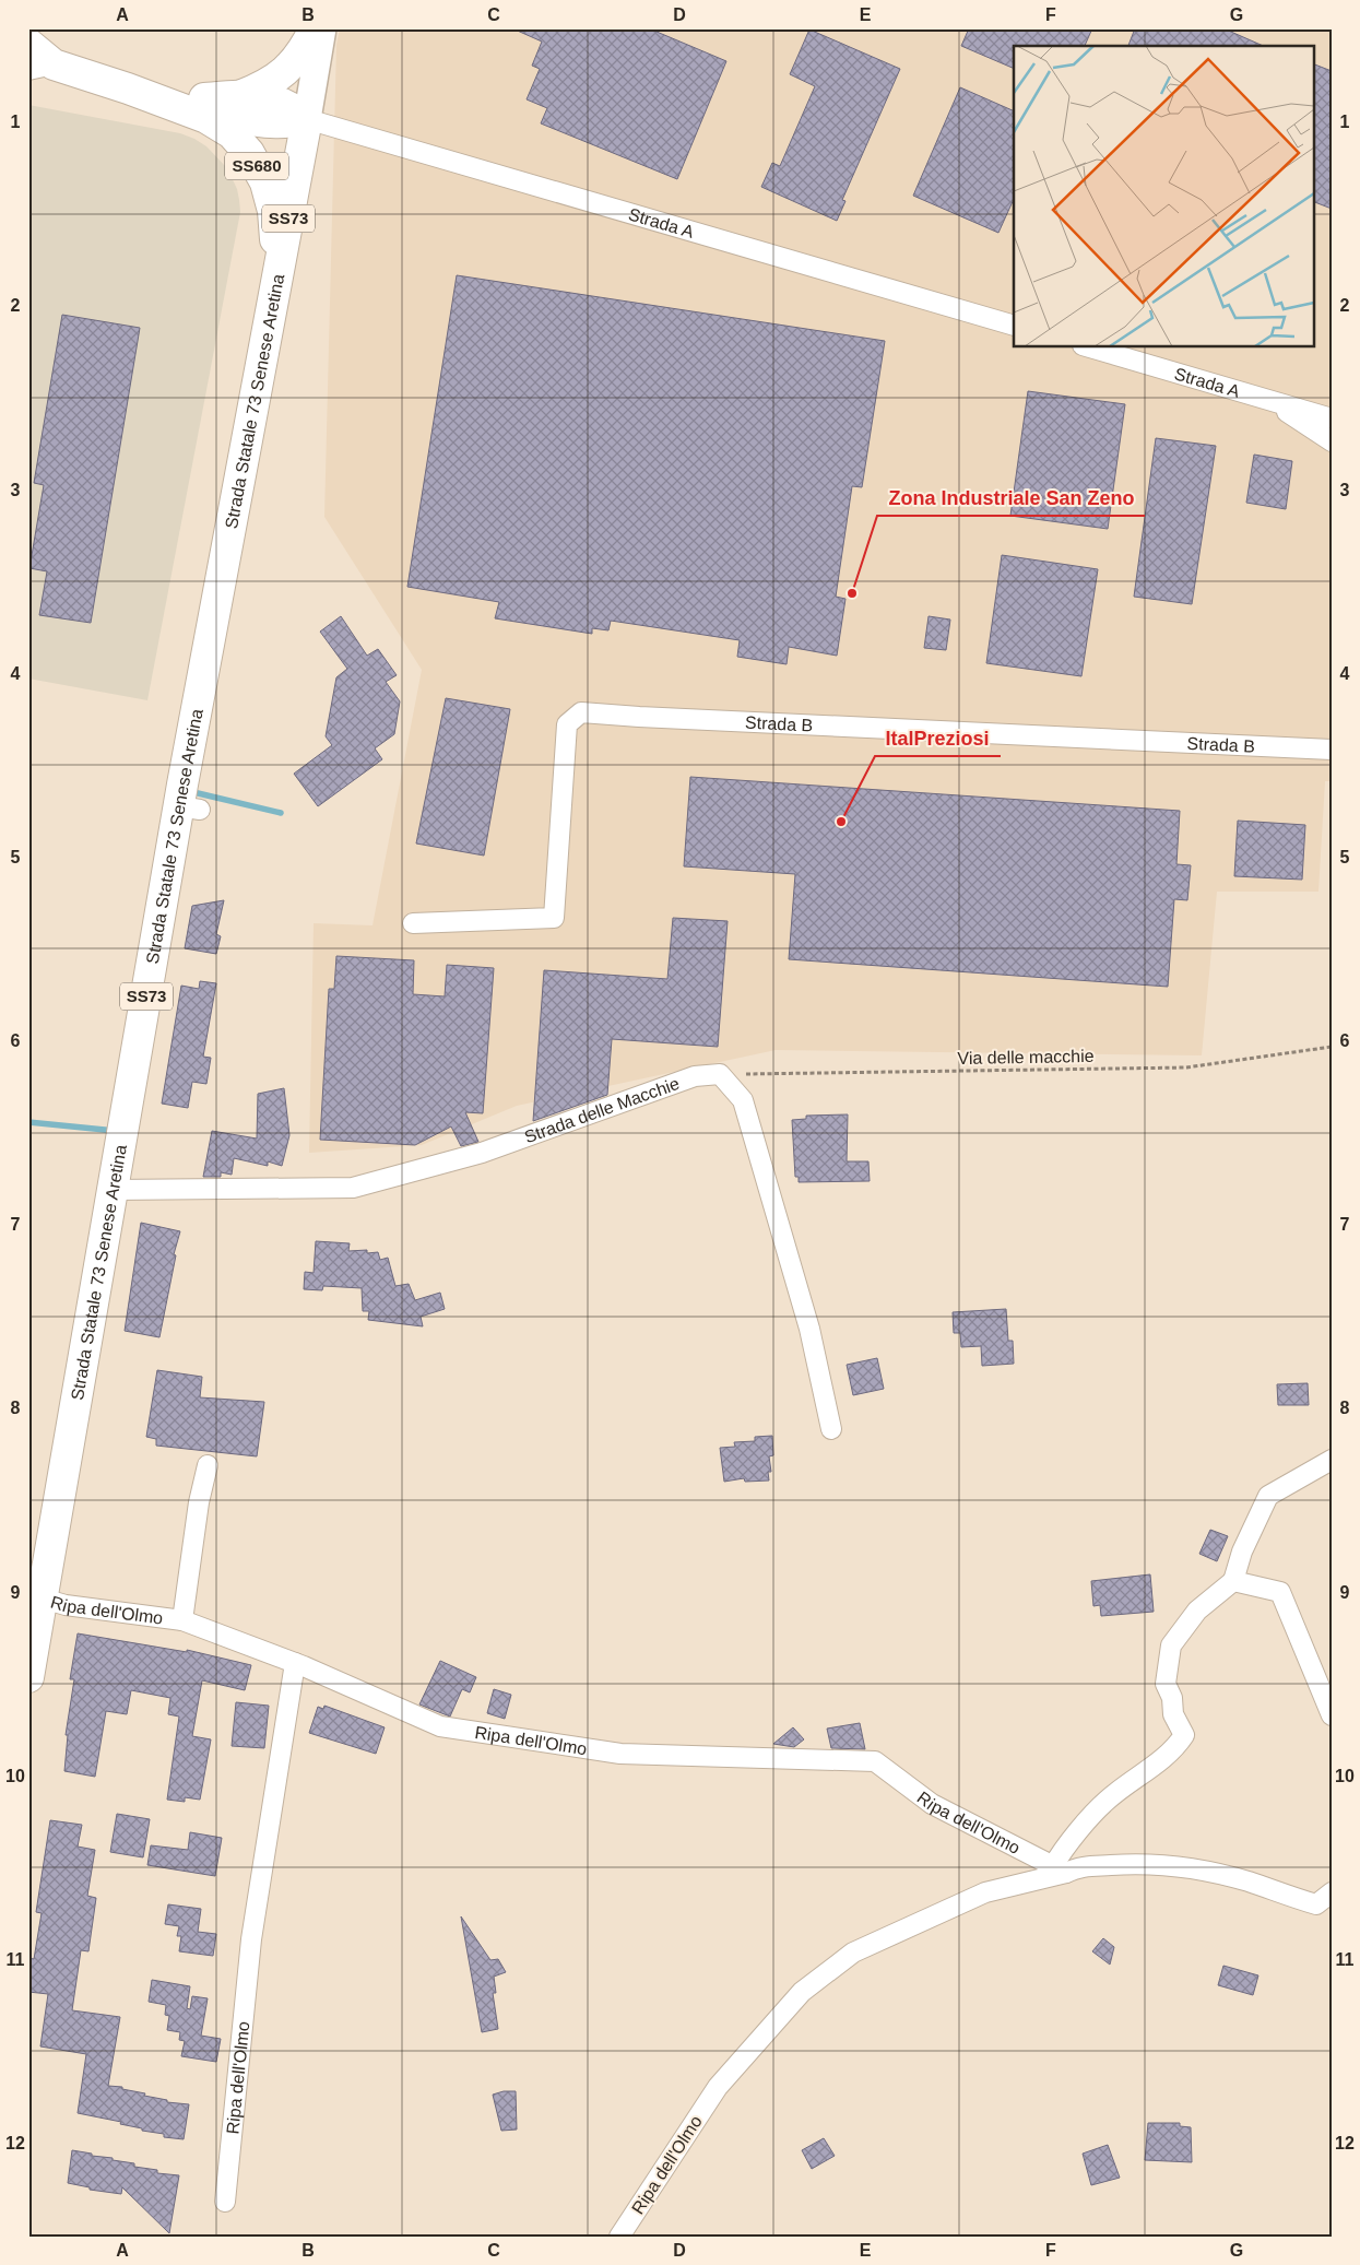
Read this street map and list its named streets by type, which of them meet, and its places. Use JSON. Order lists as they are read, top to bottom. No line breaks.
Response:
{"streets":{"main road":["SS680","SS73","Strada Statale 73 Senese Aretina"],"street":["Strada A","Strada B","Strada delle Macchie","Ripa dell'Olmo"],"path":["Via delle macchie"]},"crossings":[["SS680","Strada A"],["SS680","Strada Statale 73 Senese Aretina"],["Strada A","Strada Statale 73 Senese Aretina"],["Strada Statale 73 Senese Aretina","Strada delle Macchie"],["Strada Statale 73 Senese Aretina","Ripa dell'Olmo"],["Via delle macchie","Strada delle Macchie"]],"places":["Zona Industriale San Zeno","ItalPreziosi"],"grid":{"columns":["A","B","C","D","E","F","G"],"rows":["1","2","3","4","5","6","7","8","9","10","11","12"]}}
